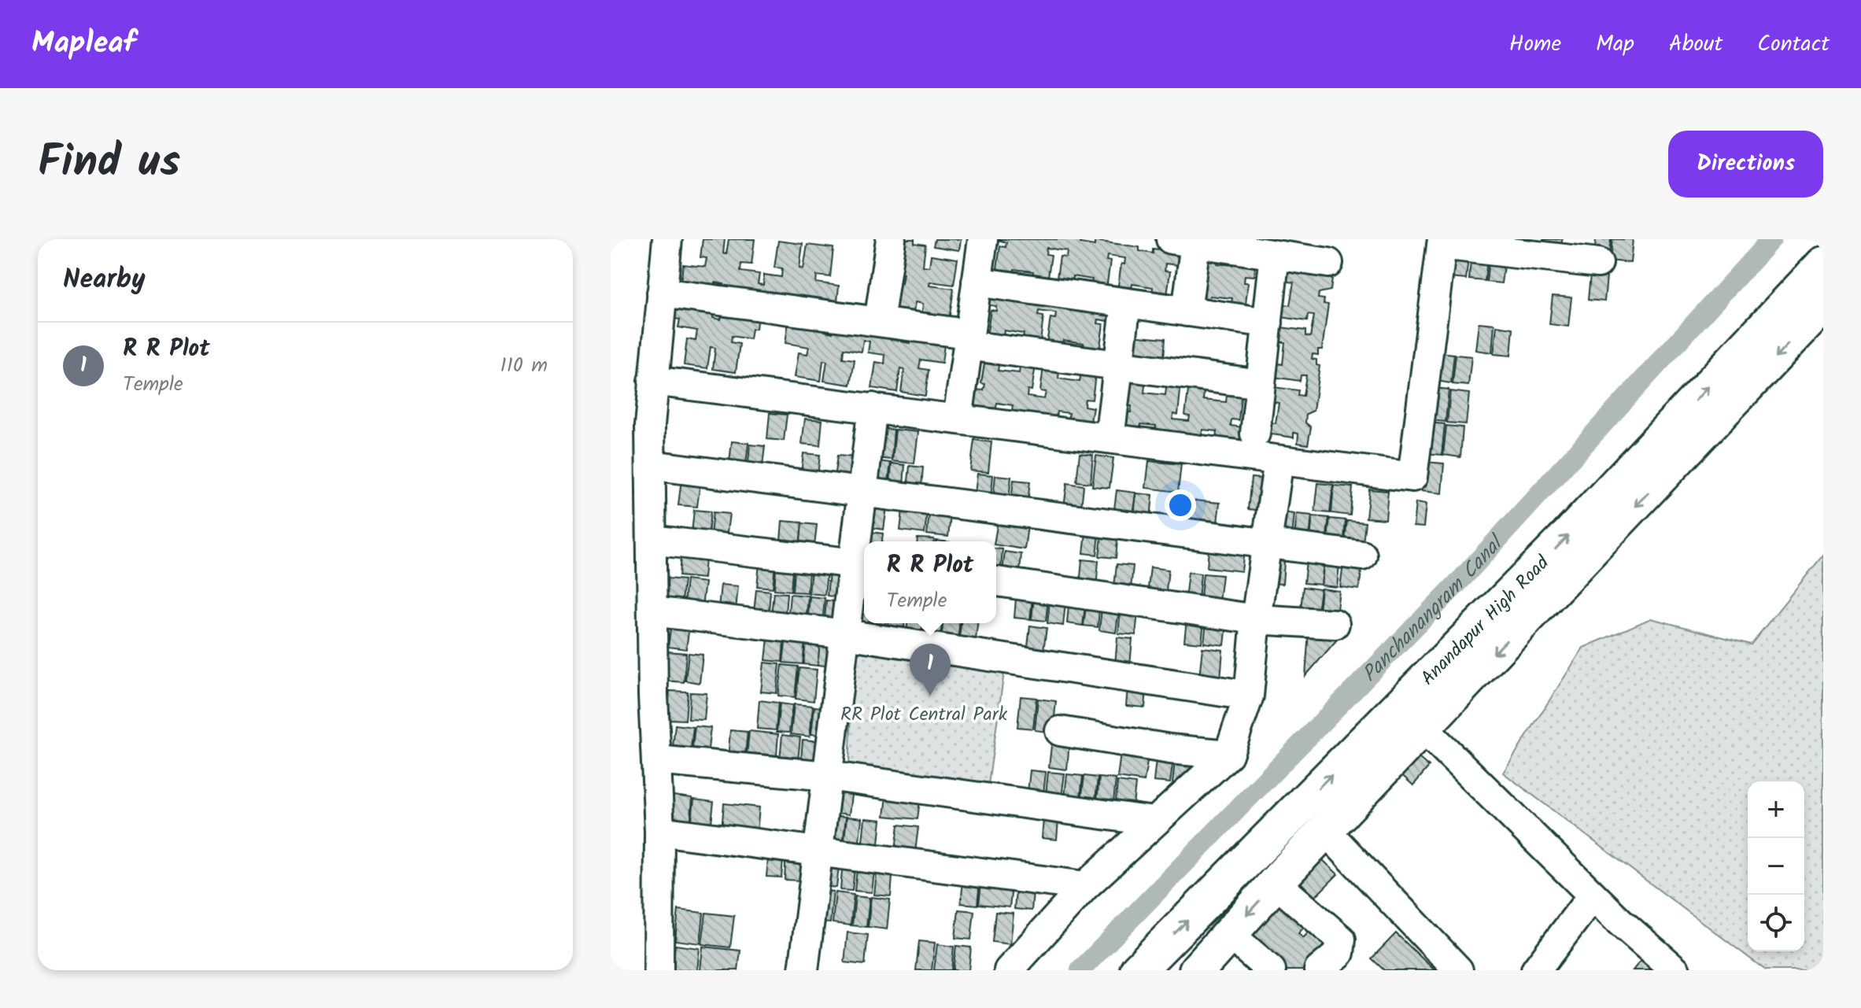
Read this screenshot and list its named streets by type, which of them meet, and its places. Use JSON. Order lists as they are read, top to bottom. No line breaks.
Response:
{"streets":{"main road":["Anandapur High Road"]},"water":["Panchanangram Canal"],"parks":["RR Plot Central Park"],"page":{"header":"Mapleaf","nav":["Home","Map","About","Contact"],"title":"Find us","buttons":"Directions","heading":"Nearby","list":[{"mark":"1","name":"R R Plot","note":"Temple","value":"110 m"}],"popup":["R R Plot","Temple"],"pins":"1","map_buttons":["+","−"]}}
